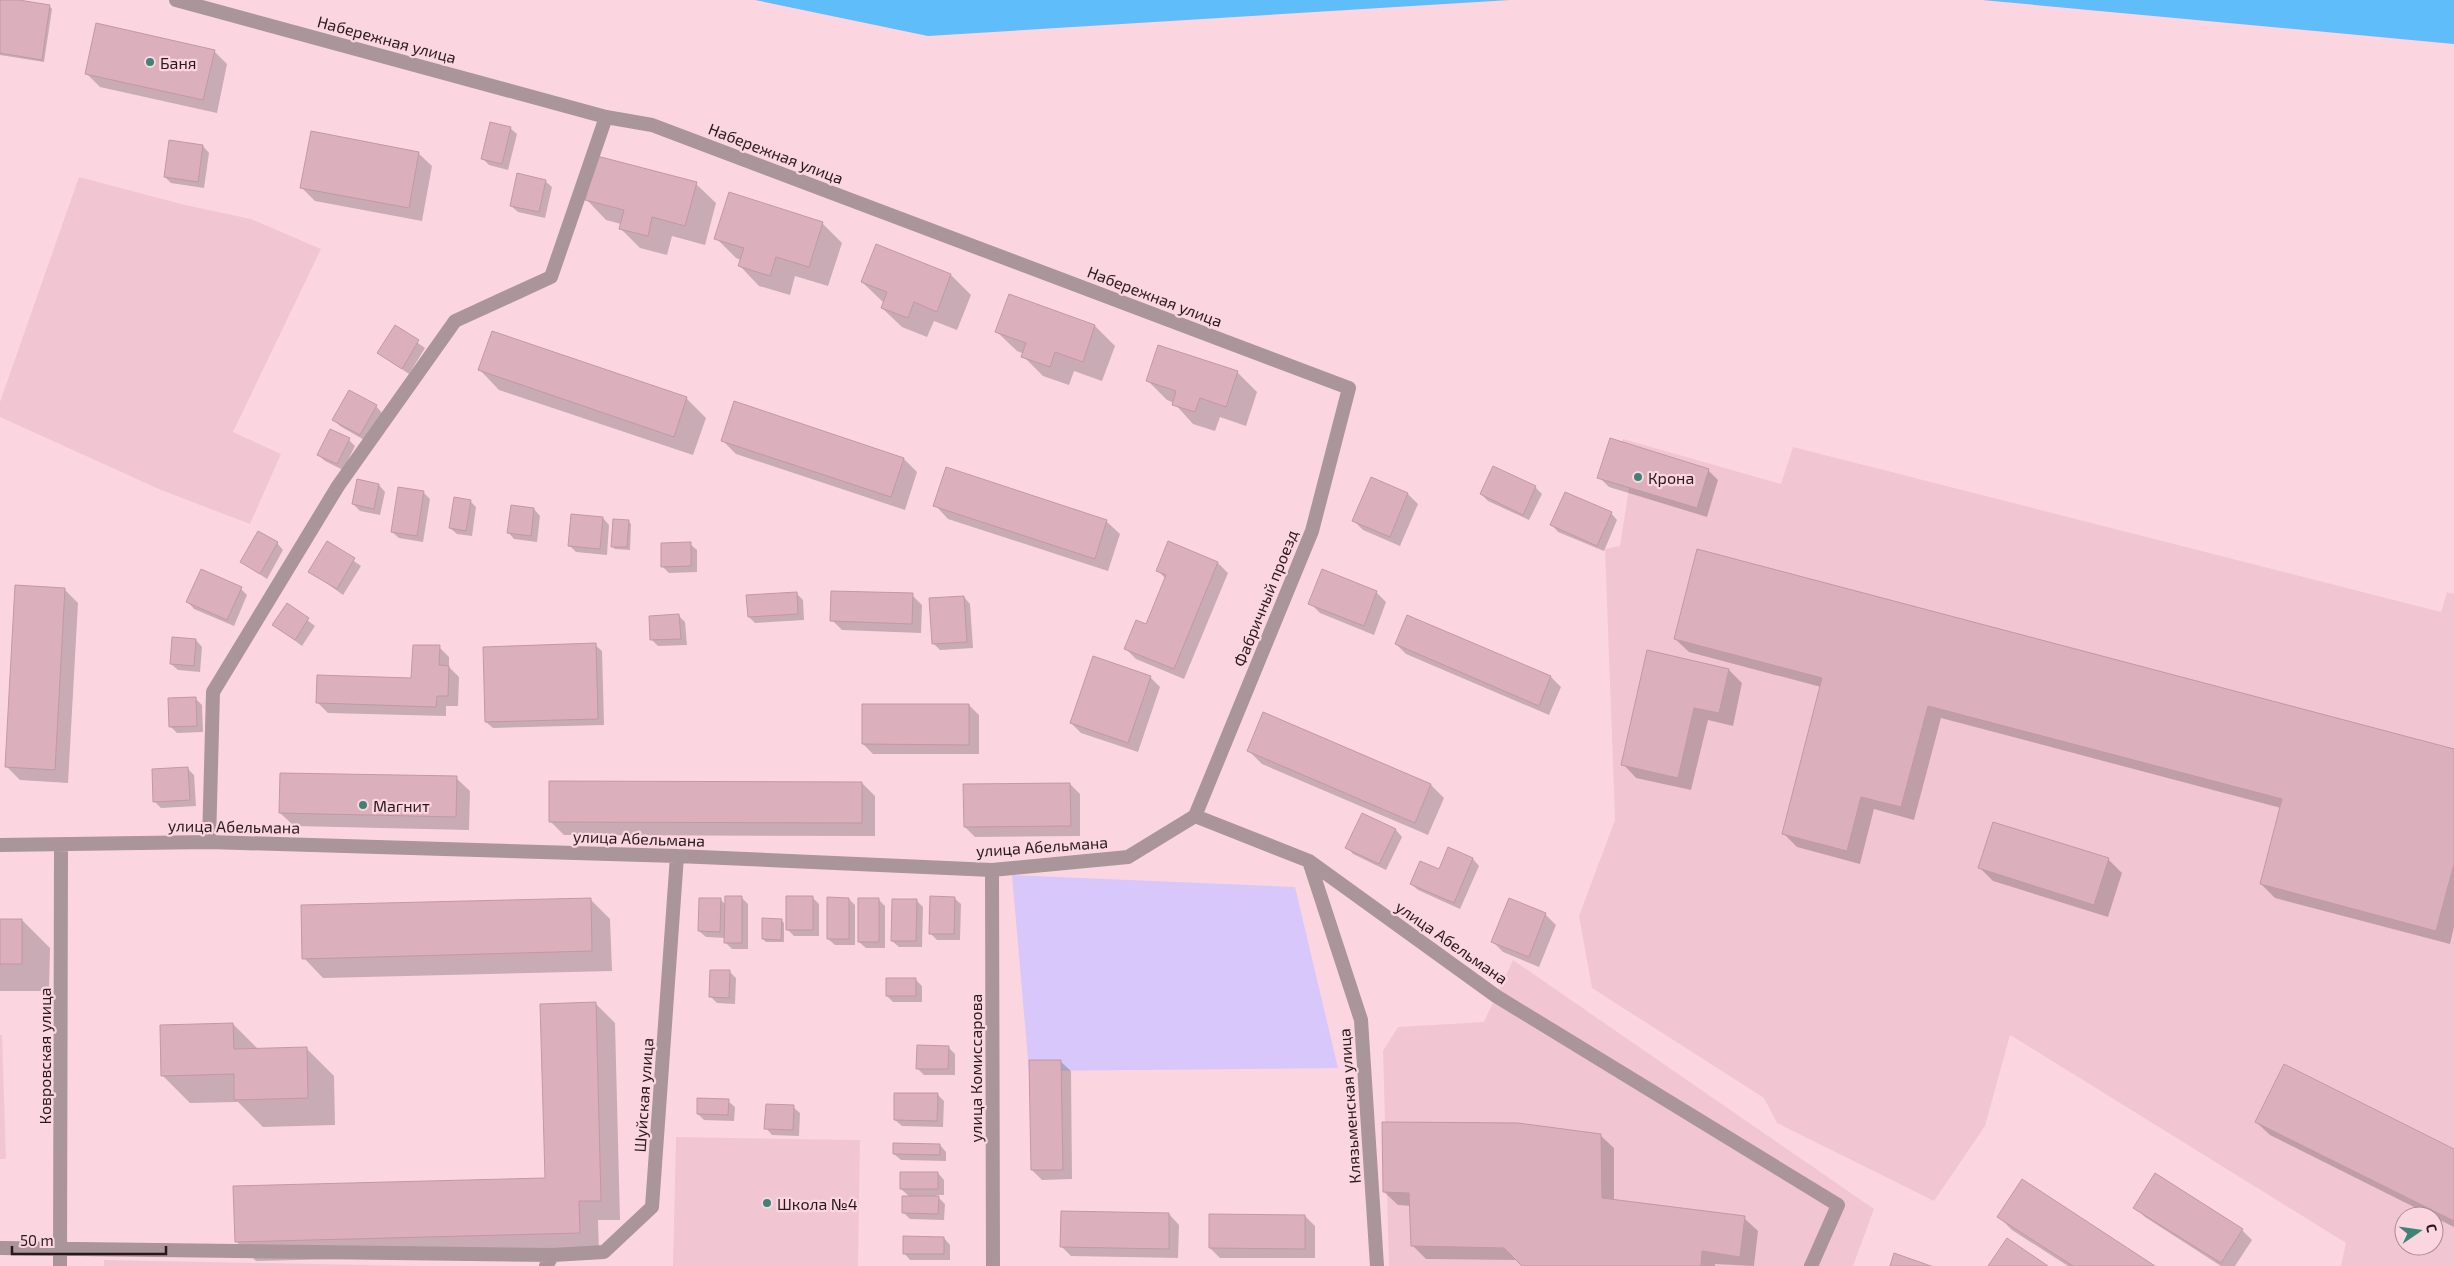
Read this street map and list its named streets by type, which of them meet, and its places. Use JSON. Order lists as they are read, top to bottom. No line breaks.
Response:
{"streets":{"street":["Набережная улица","Фабричный проезд","улица Абельмана","Ковровская улица","улица Комиссарова","Шуйская улица","Клязьменская улица"]},"crossings":[["Набережная улица","Фабричный проезд"],["Фабричный проезд","улица Абельмана"],["улица Абельмана","Ковровская улица"],["улица Абельмана","улица Комиссарова"],["улица Абельмана","Шуйская улица"],["улица Абельмана","Клязьменская улица"],["Ковровская улица","Шуйская улица"]],"places":["Баня","Крона","Магнит","Школа №4"],"scale_bar":"50 m","north":"right"}
